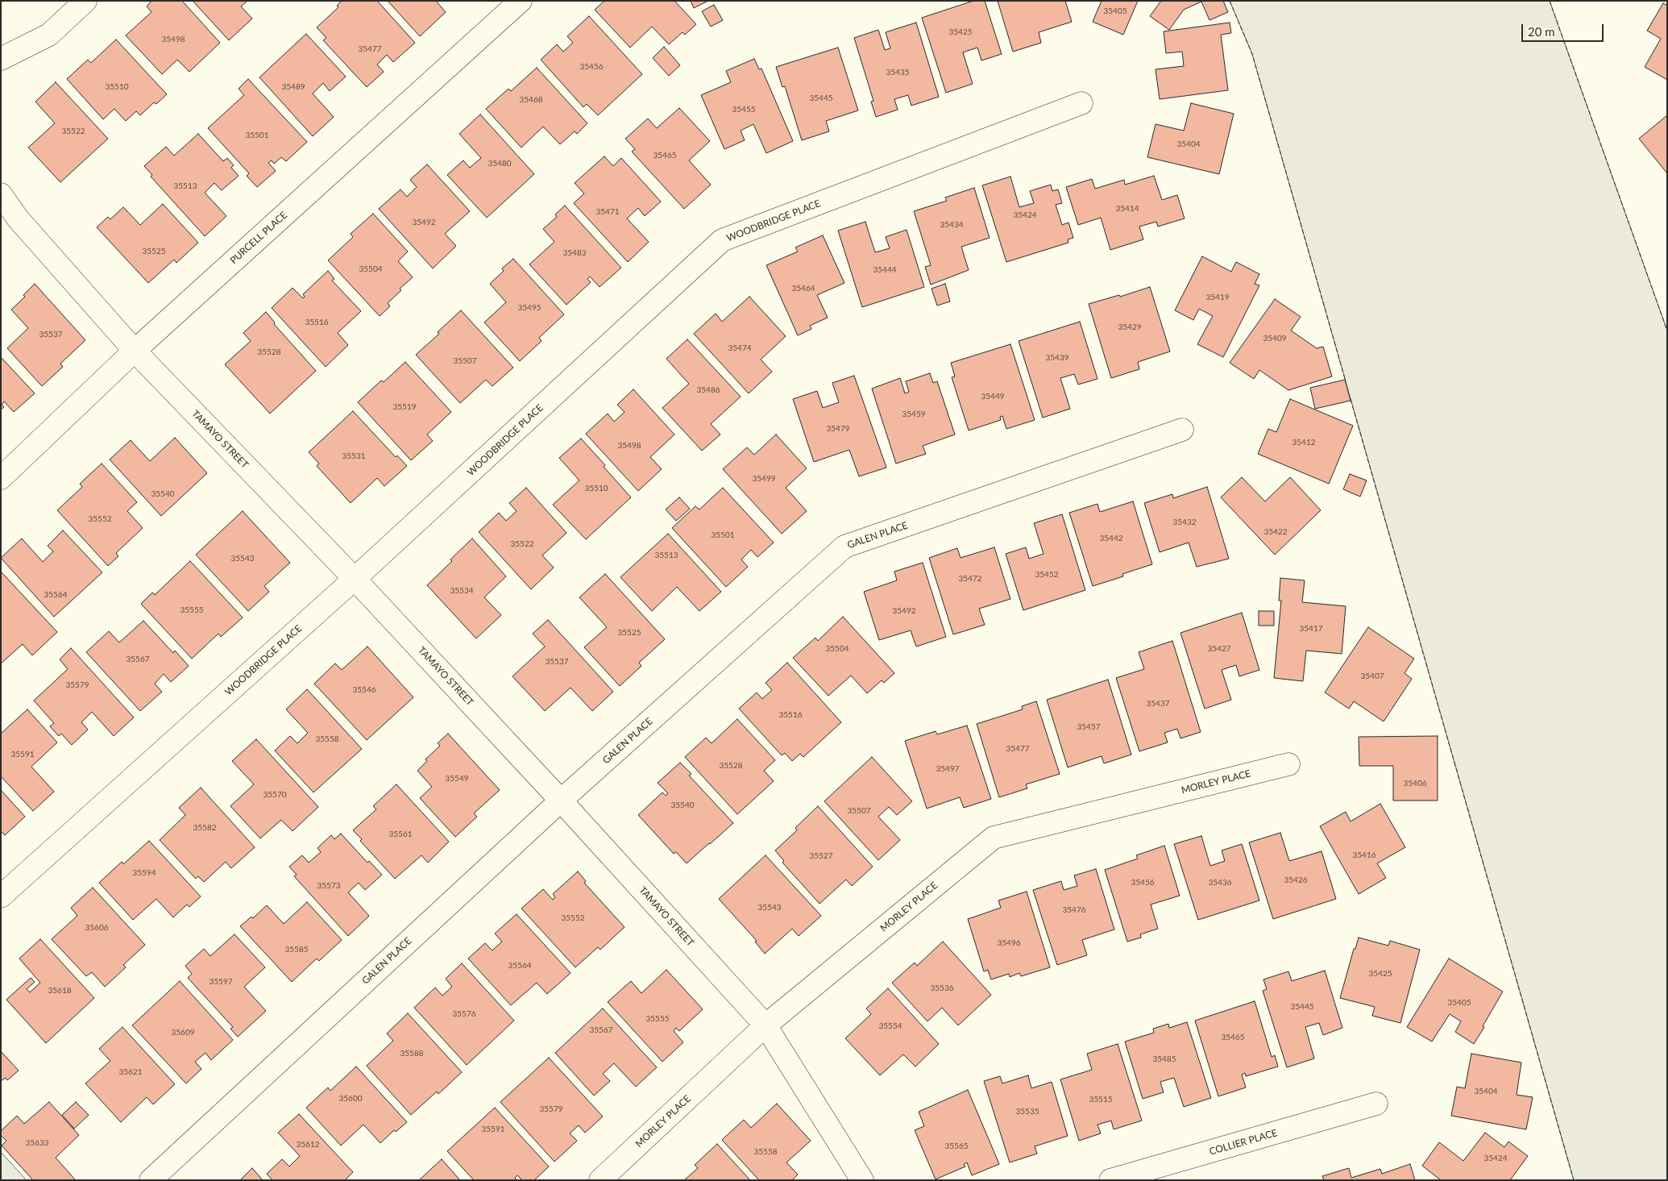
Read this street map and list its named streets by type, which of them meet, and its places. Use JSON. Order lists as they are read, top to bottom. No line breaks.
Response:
{"streets":{"street":["WOODBRIDGE PLACE","PURCELL PLACE","TAMAYO STREET","GALEN PLACE","MORLEY PLACE","COLLIER PLACE"]},"crossings":[["WOODBRIDGE PLACE","TAMAYO STREET"],["PURCELL PLACE","TAMAYO STREET"],["TAMAYO STREET","GALEN PLACE"],["TAMAYO STREET","MORLEY PLACE"]],"house_numbers":["35405","35425","35498","35477","35456","35435","35510","35489","35445","35468","35455","35522","35501","35404","35465","35480","35513","35414","35471","35424","35492","35434","35525","35483","35504","35444","35464","35419","35495","35516","35429","35537","35409","35474","35528","35439","35507","35486","35449","35519","35459","35479","35412","35498","35531","35499","35510","35540","35552","35432","35422","35501","35442","35522","35513","35543","35452","35472","35534","35564","35555","35492","35417","35525","35504","35427","35567","35537","35407","35579","35546","35437","35516","35457","35558","35477","35591","35528","35497","35549","35406","35570","35540","35507","35582","35561","35416","35527","35594","35426","35456","35436","35573","35543","35476","35552","35606","35496","35585","35564","35425","35597","35536","35618","35405","35445","35576","35555","35554","35567","35609","35465","35588","35485","35621","35404","35600","35515","35579","35535","35591","35633","35612","35565","35558","35424"],"scale_bar":"20 m"}
